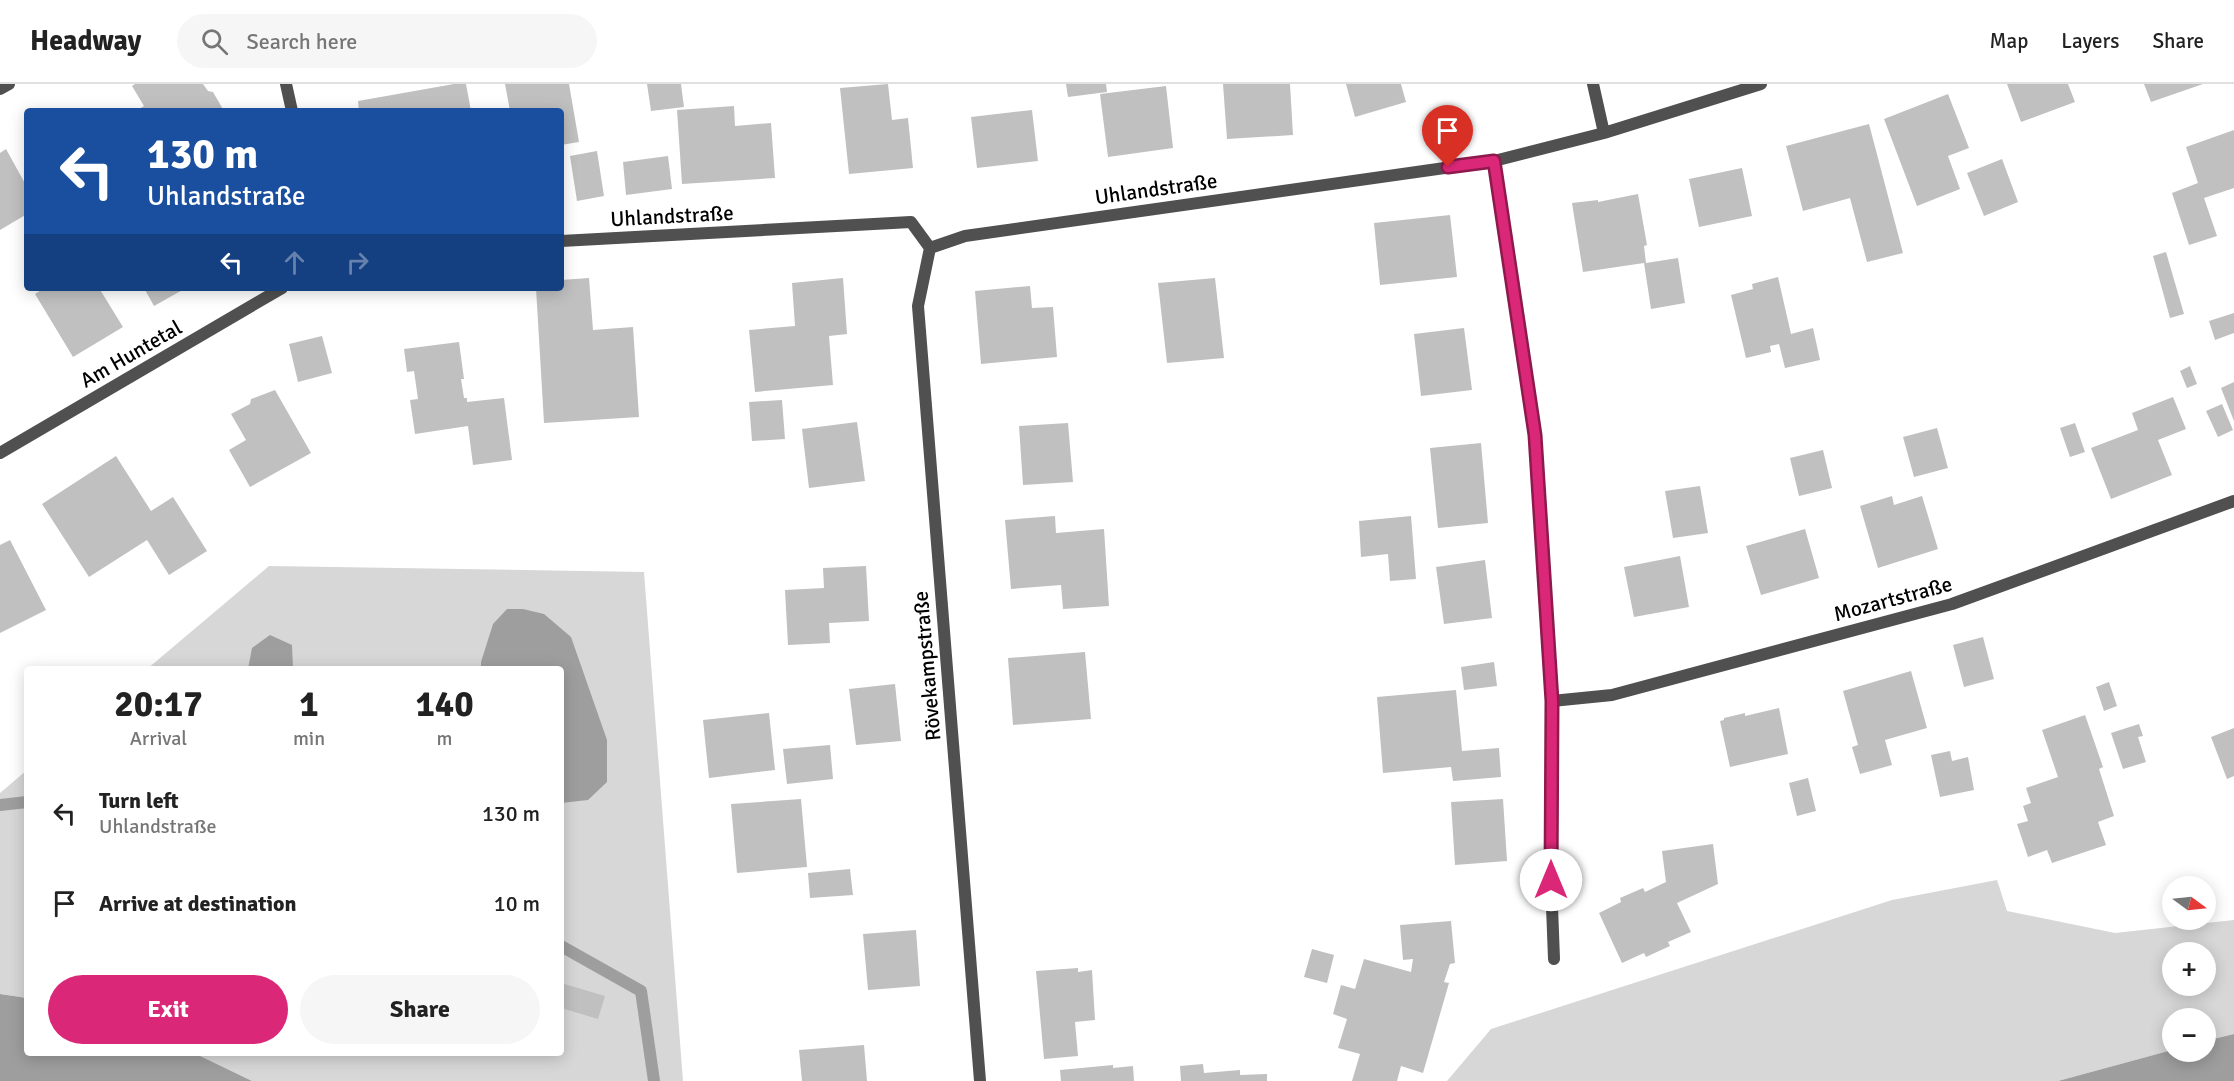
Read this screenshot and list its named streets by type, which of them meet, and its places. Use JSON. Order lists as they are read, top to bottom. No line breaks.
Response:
{"streets":{"street":["Uhlandstraße","Am Huntetal","Mozartstraße","Rövekampstraße"]},"crossings":[["Uhlandstraße","Rövekampstraße"]],"north":"right","page":{"header":"Headway","search":"Search here","nav":["Map","Layers","Share"],"turn":["130 m","Uhlandstraße"],"eta":["20:17","Arrival","1","min","140","m"],"list":[{"name":"Turn left","note":"Uhlandstraße","value":"130 m"},{"name":"Arrive at destination","value":"10 m"}],"map_buttons":["+","−"],"buttons":["Exit","Share"]}}
